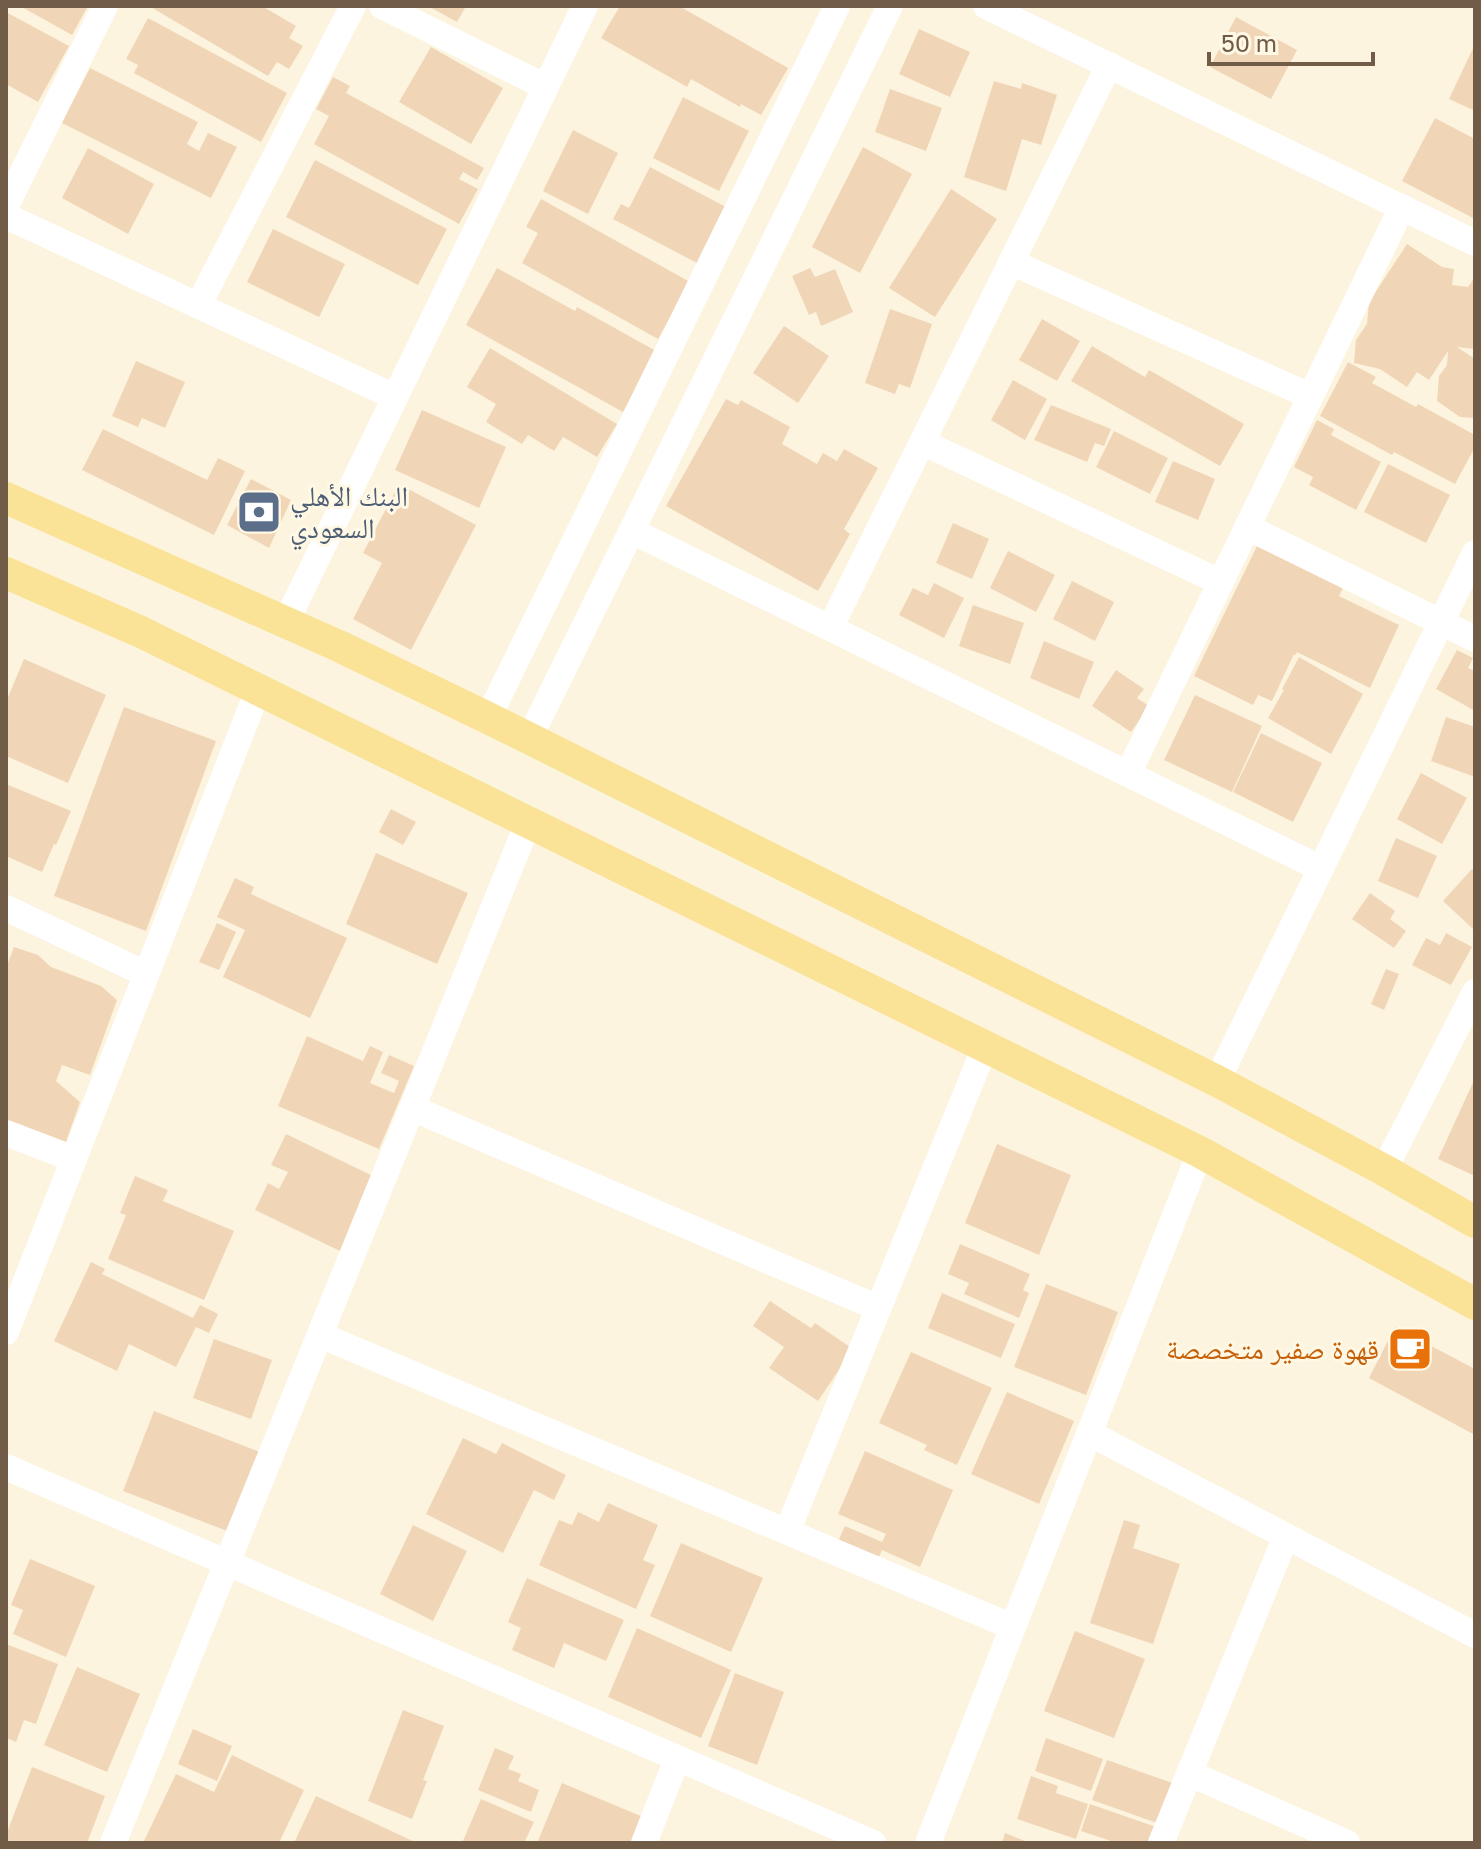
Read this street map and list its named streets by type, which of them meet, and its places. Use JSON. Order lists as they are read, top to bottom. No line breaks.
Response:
{"places":{"bank":["البنك الأهلي السعودي"],"cafe":["قهوة صفير متخصصة"]},"scale_bar":"50 m"}
